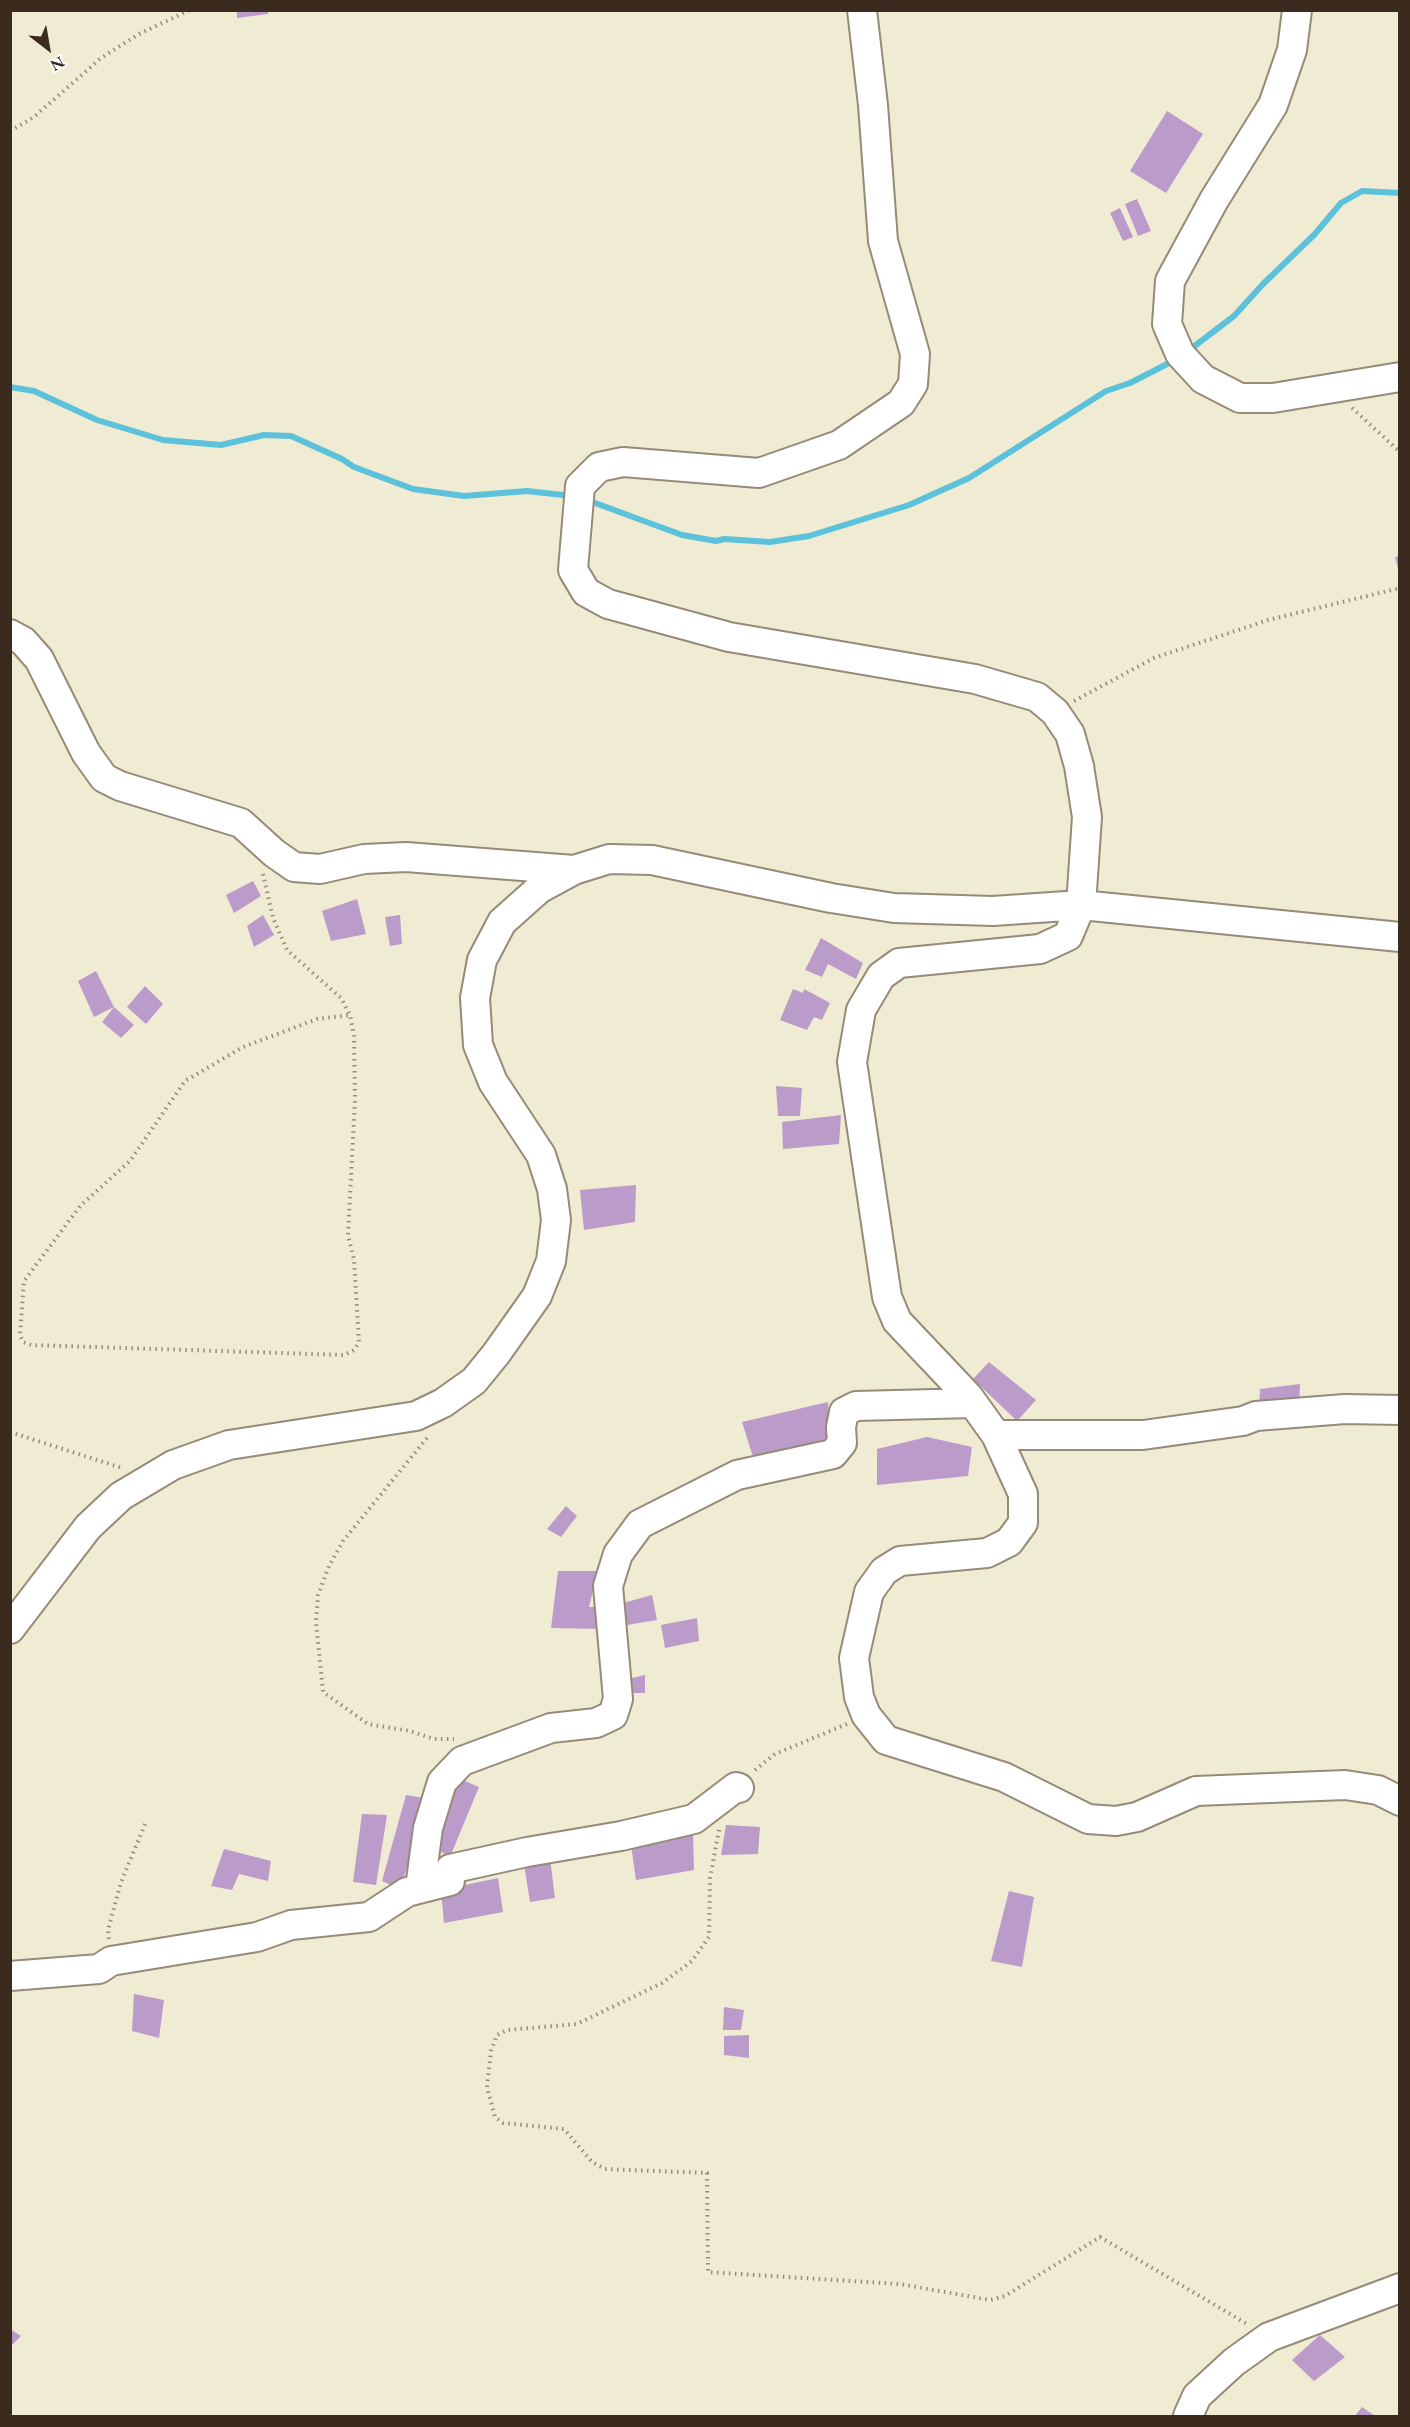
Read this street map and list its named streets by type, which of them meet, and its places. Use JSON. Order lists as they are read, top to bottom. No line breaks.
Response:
{"north":"bottom right"}
